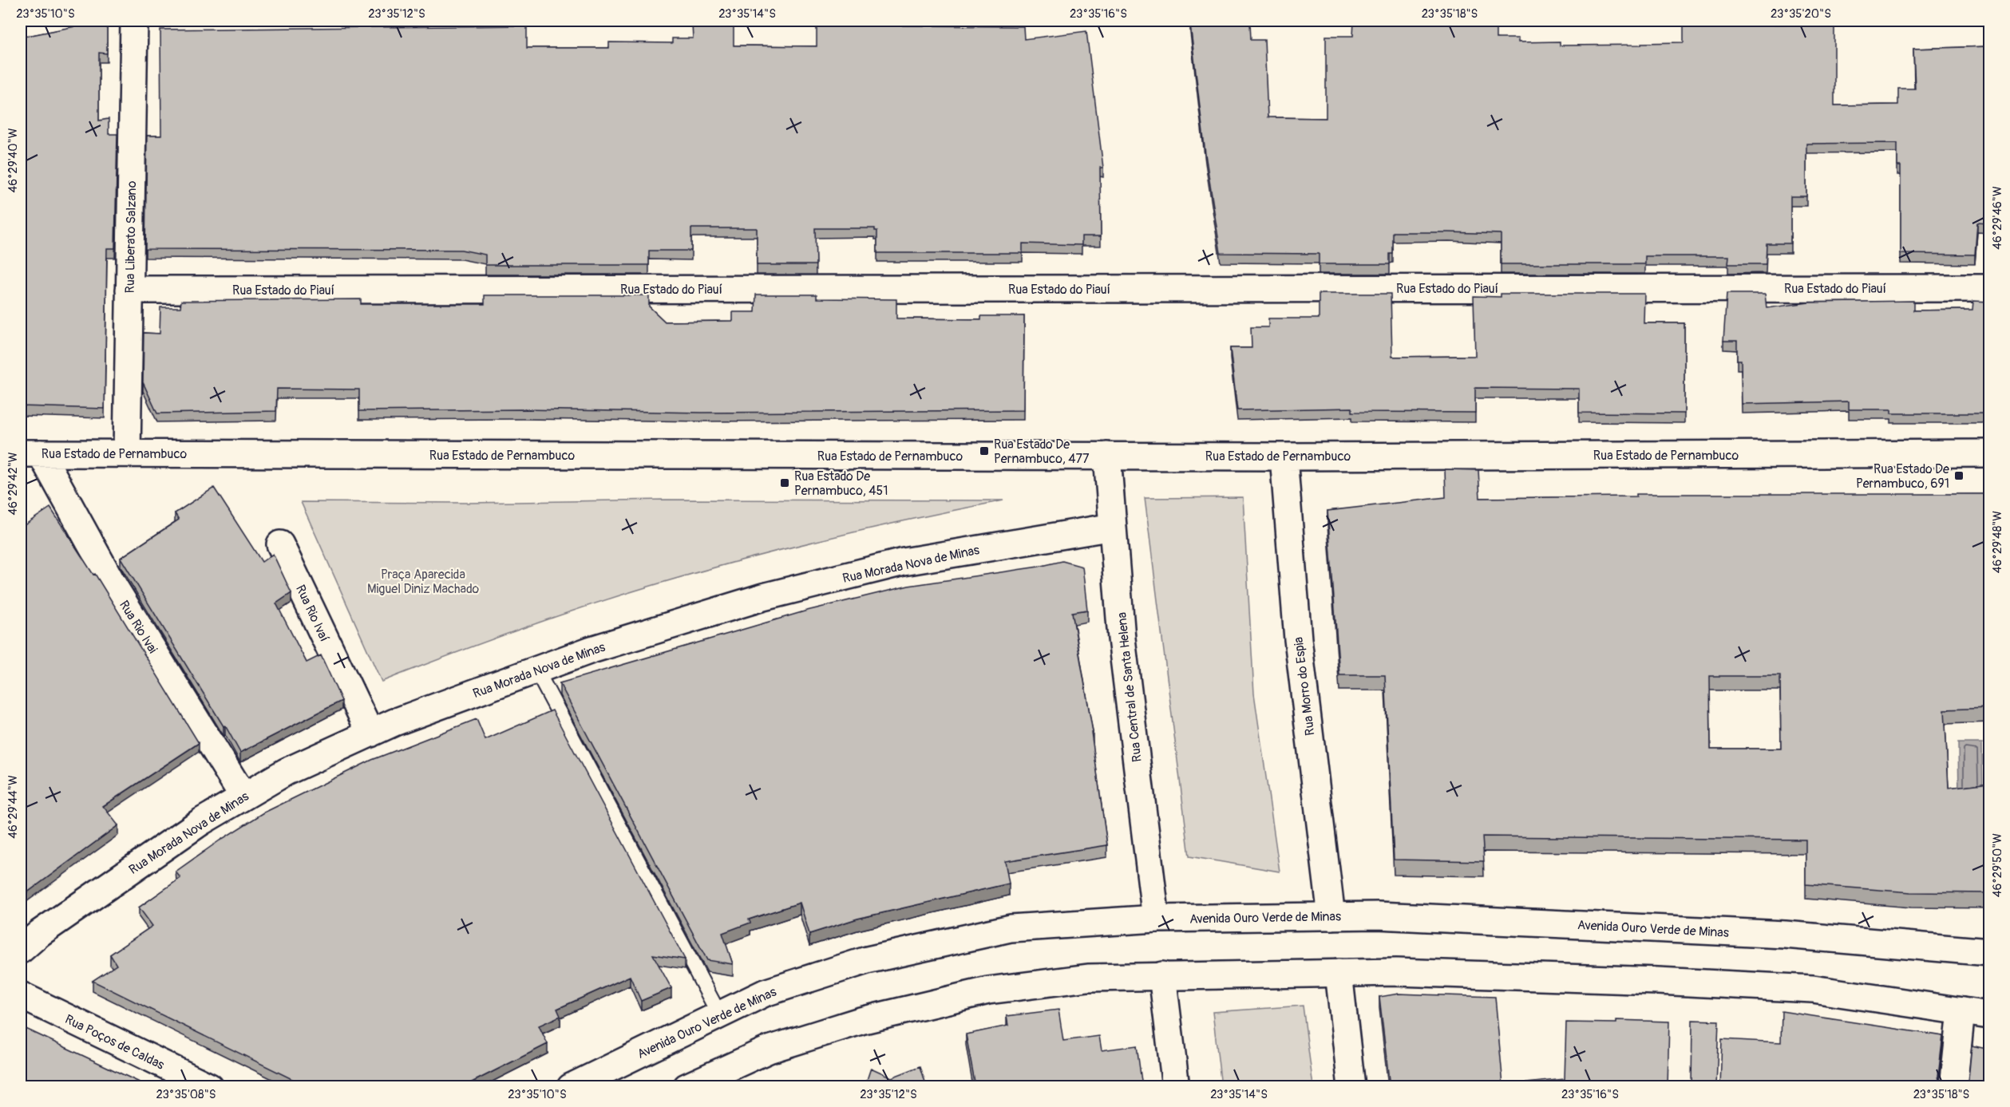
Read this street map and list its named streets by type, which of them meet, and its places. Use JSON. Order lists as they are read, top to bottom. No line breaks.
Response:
{"streets":{"street":["Rua Liberato Salzano","Rua Estado do Piauí","Rua Estado de Pernambuco","Rua Morada Nova de Minas","Rua Rio Ivaí","Rua Rio Ivai","Rua Morro do Espia","Rua Central de Santa Helena","Avenida Ouro Verde de Minas","Rua Poços de Caldas"]},"crossings":[["Rua Liberato Salzano","Rua Estado do Piauí"],["Rua Liberato Salzano","Rua Estado de Pernambuco"],["Rua Estado de Pernambuco","Rua Rio Ivai"],["Rua Estado de Pernambuco","Rua Morro do Espia"],["Rua Estado de Pernambuco","Rua Central de Santa Helena"],["Rua Morada Nova de Minas","Rua Rio Ivaí"],["Rua Morada Nova de Minas","Rua Rio Ivai"],["Rua Morada Nova de Minas","Rua Central de Santa Helena"],["Rua Morro do Espia","Avenida Ouro Verde de Minas"],["Rua Central de Santa Helena","Avenida Ouro Verde de Minas"]],"parks":["Praça Aparecida Miguel Diniz Machado"],"places":{"transit":["Rua Estado De Pernambuco, 477","Rua Estado De Pernambuco, 691","Rua Estado De Pernambuco, 451"]},"coordinates":["23°35'10\"S","23°35'12\"S","23°35'14\"S","23°35'16\"S","23°35'18\"S","23°35'20\"S","46°29'40\"W","46°29'46\"W","46°29'42\"W","46°29'48\"W","46°29'44\"W","46°29'50\"W","23°35'08\"S"]}
